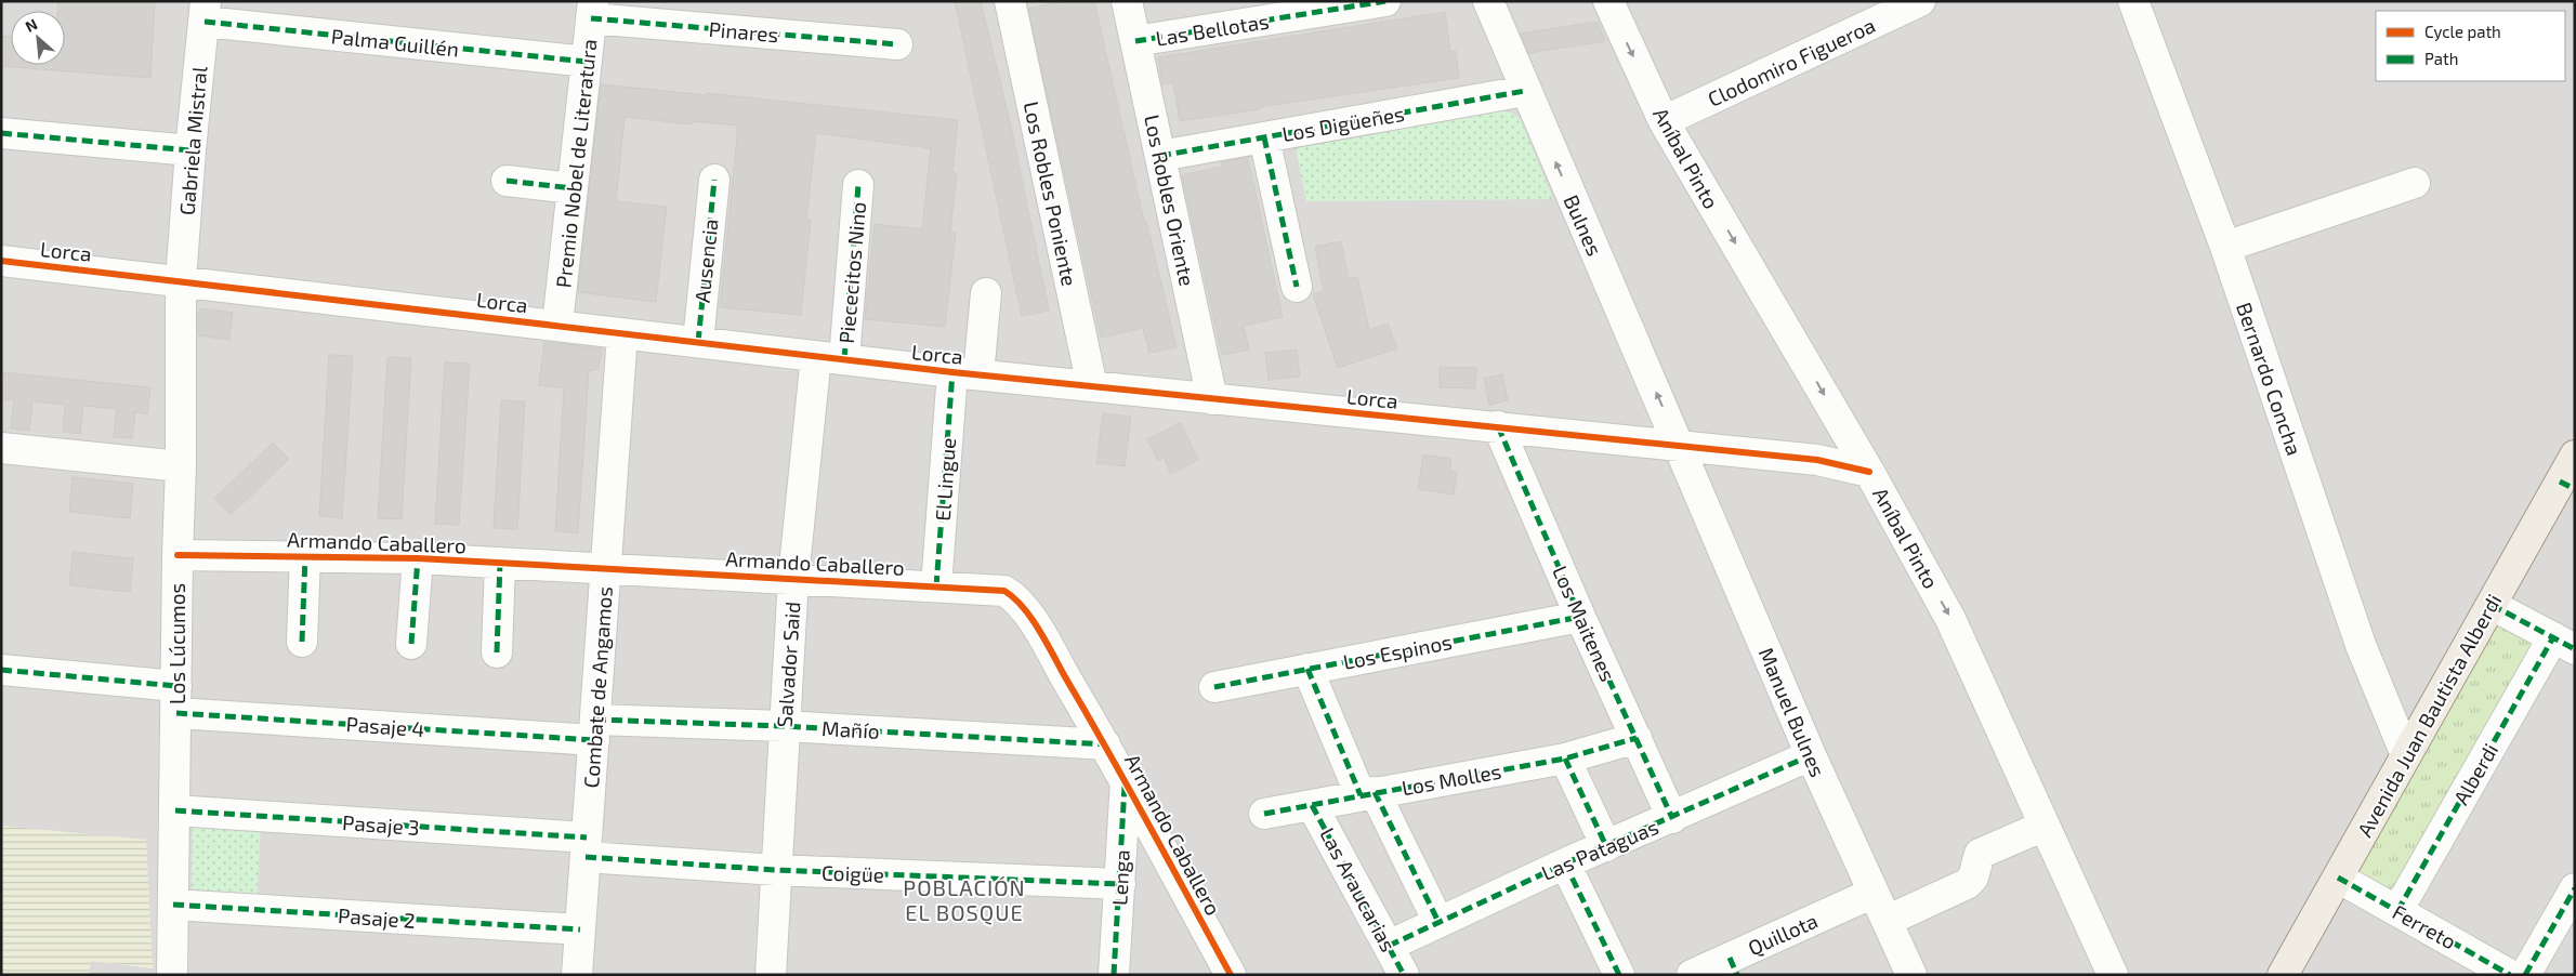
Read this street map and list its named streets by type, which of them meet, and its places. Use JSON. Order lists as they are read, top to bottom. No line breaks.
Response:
{"streets":{"main road":["Avenida Juan Bautista Alberdi"],"street":["Las Bellotas","Pinares","Palma Guillén","Clodomiro Figueroa","Los Digüeñes","Gabriela Mistral","Aníbal Pinto","Premio Nobel de Literatura","Los Robles Poniente","Los Robles Oriente","Bulnes","Lorca","Ausencia","Piececitos Nino","Bernardo Concha","El Lingue","Armando Caballero","Los Maitenes","Los Lúcumos","Los Espinos","Salvador Said","Combate de Angamos","Manuel Bulnes","Pasaje 4","Mañío","Alberdi","Los Molles","Pasaje 3","Las Pataguas","Coigüe","Lenga","Las Araucarias","Pasaje 2","Ferreto","Quillota"]},"crossings":[["Las Bellotas","Los Robles Oriente"],["Pinares","Premio Nobel de Literatura"],["Palma Guillén","Gabriela Mistral"],["Palma Guillén","Premio Nobel de Literatura"],["Clodomiro Figueroa","Aníbal Pinto"],["Los Digüeñes","Los Robles Oriente"],["Los Digüeñes","Bulnes"],["Gabriela Mistral","Lorca"],["Gabriela Mistral","Los Lúcumos"],["Aníbal Pinto","Lorca"],["Premio Nobel de Literatura","Lorca"],["Los Robles Poniente","Lorca"],["Los Robles Oriente","Lorca"],["Bulnes","Lorca"],["Bulnes","Manuel Bulnes"],["Lorca","Ausencia"],["Lorca","Piececitos Nino"],["Lorca","El Lingue"],["Lorca","Los Maitenes"],["Lorca","Los Lúcumos"],["Lorca","Salvador Said"],["Lorca","Combate de Angamos"],["Lorca","Manuel Bulnes"],["Piececitos Nino","Salvador Said"],["Bernardo Concha","Avenida Juan Bautista Alberdi"],["El Lingue","Armando Caballero"],["Armando Caballero","Los Lúcumos"],["Armando Caballero","Salvador Said"],["Armando Caballero","Combate de Angamos"],["Armando Caballero","Mañío"],["Armando Caballero","Lenga"],["Los Maitenes","Los Espinos"],["Los Maitenes","Los Molles"],["Los Maitenes","Las Pataguas"],["Los Lúcumos","Pasaje 4"],["Los Lúcumos","Pasaje 3"],["Los Lúcumos","Pasaje 2"],["Salvador Said","Mañío"],["Salvador Said","Coigüe"],["Combate de Angamos","Pasaje 4"],["Combate de Angamos","Mañío"],["Combate de Angamos","Pasaje 3"],["Combate de Angamos","Coigüe"],["Combate de Angamos","Pasaje 2"],["Manuel Bulnes","Las Pataguas"],["Manuel Bulnes","Quillota"],["Avenida Juan Bautista Alberdi","Ferreto"],["Pasaje 4","Mañío"],["Alberdi","Ferreto"],["Los Molles","Las Araucarias"],["Pasaje 3","Coigüe"],["Las Pataguas","Las Araucarias"],["Coigüe","Lenga"]],"one_way":["Aníbal Pinto","Bulnes"],"districts":["POBLACIÓN EL BOSQUE"],"legend":["Cycle path","Path"],"north":"top left"}
